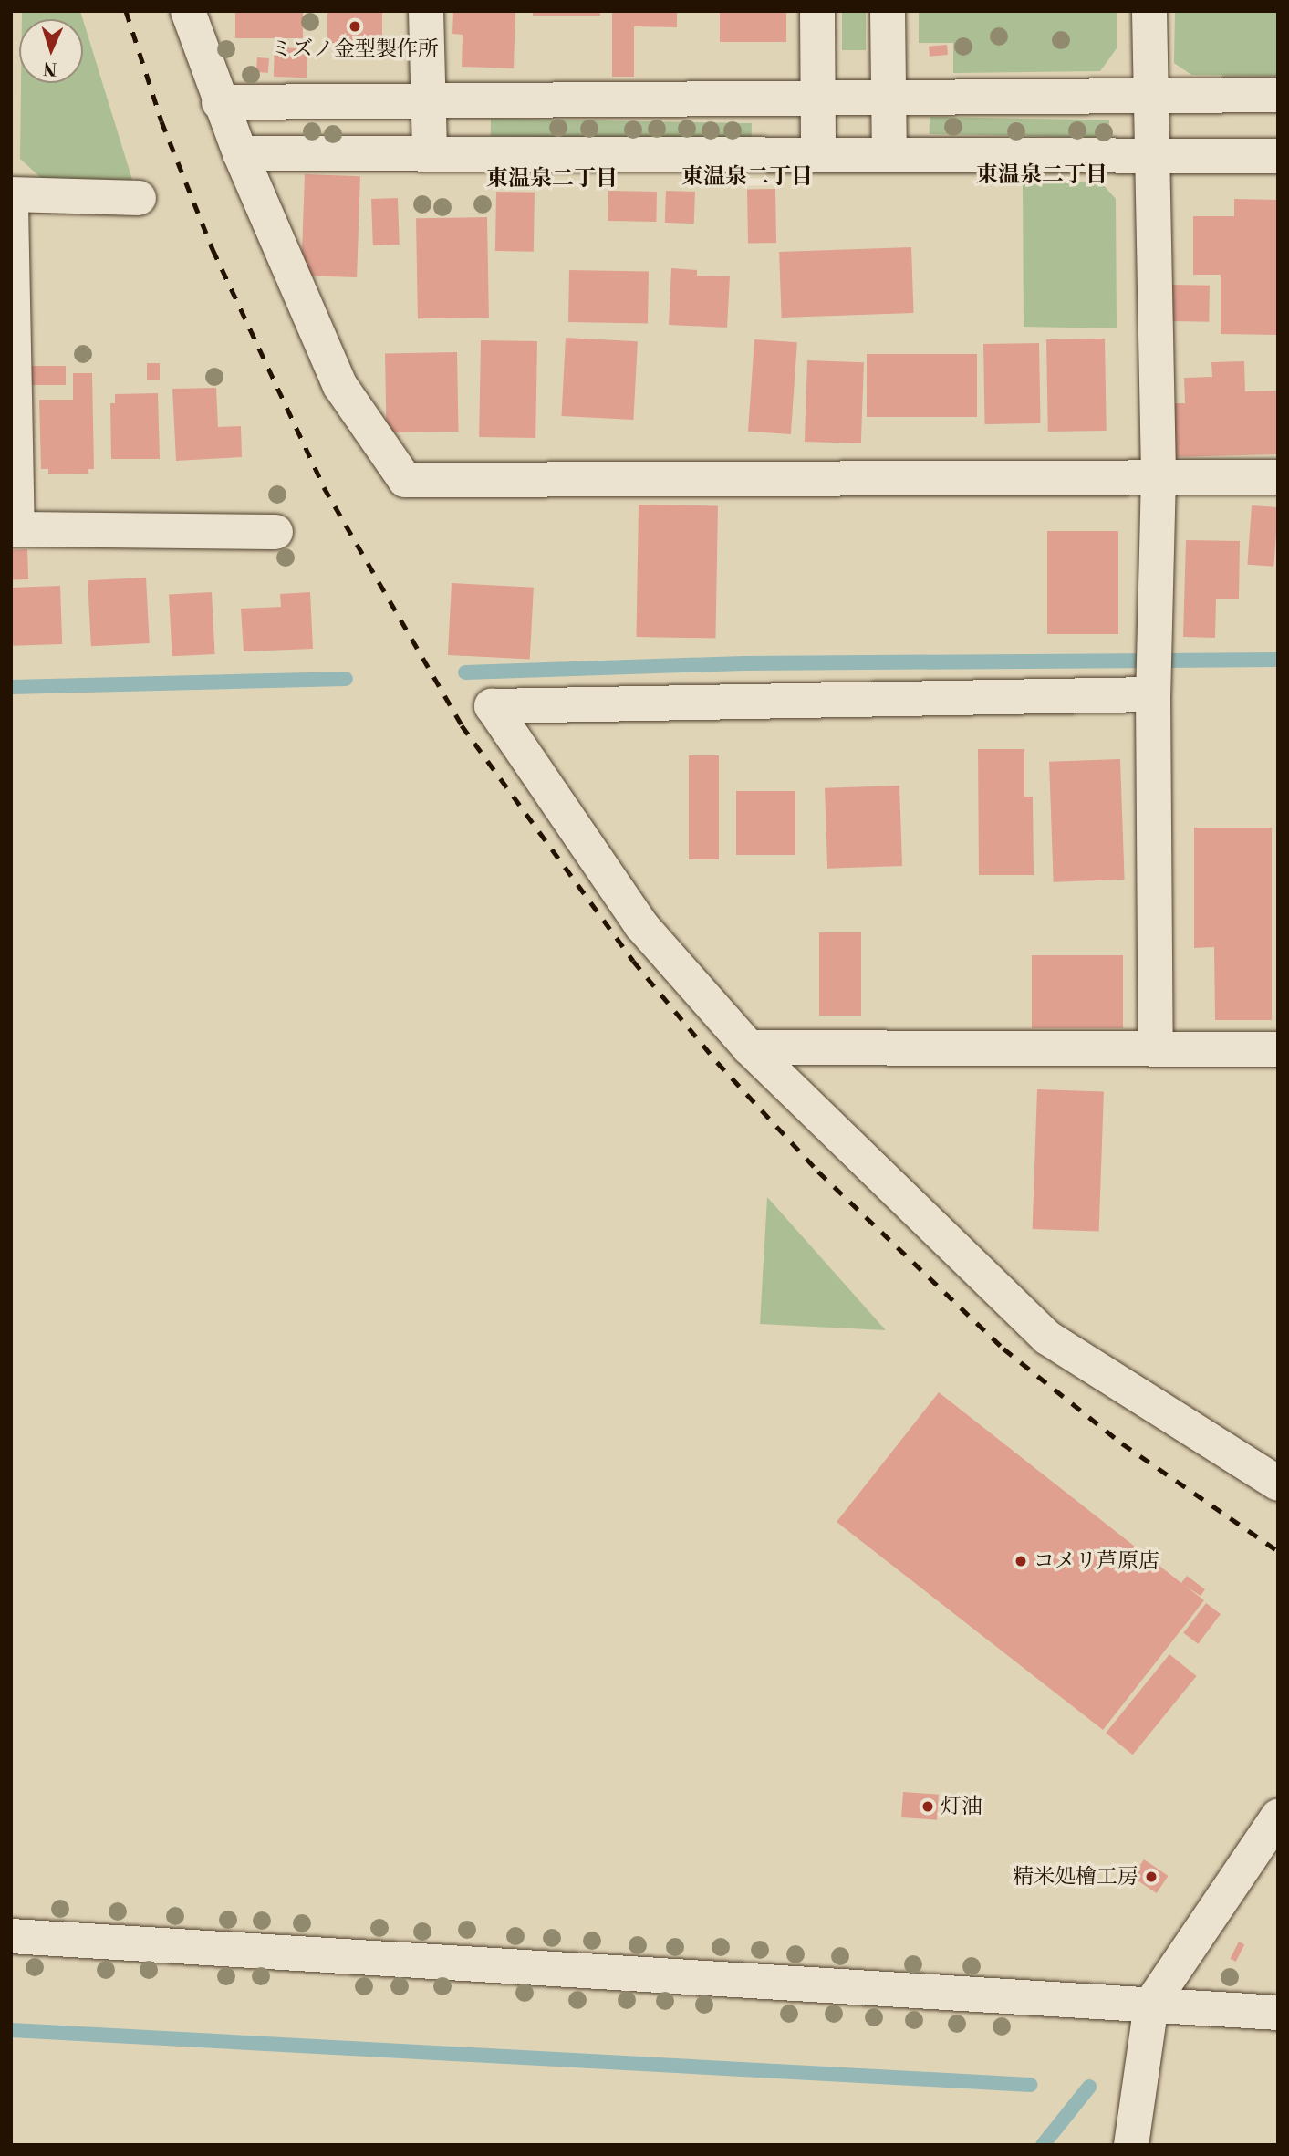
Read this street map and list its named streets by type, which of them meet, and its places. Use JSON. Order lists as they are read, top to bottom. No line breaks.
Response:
{"districts":["東温泉二丁目","東温泉二丁目","東温泉二丁目"],"places":["ミズノ金型製作所","コメリ芦原店","灯油","精米処檜工房"],"north":"bottom"}
